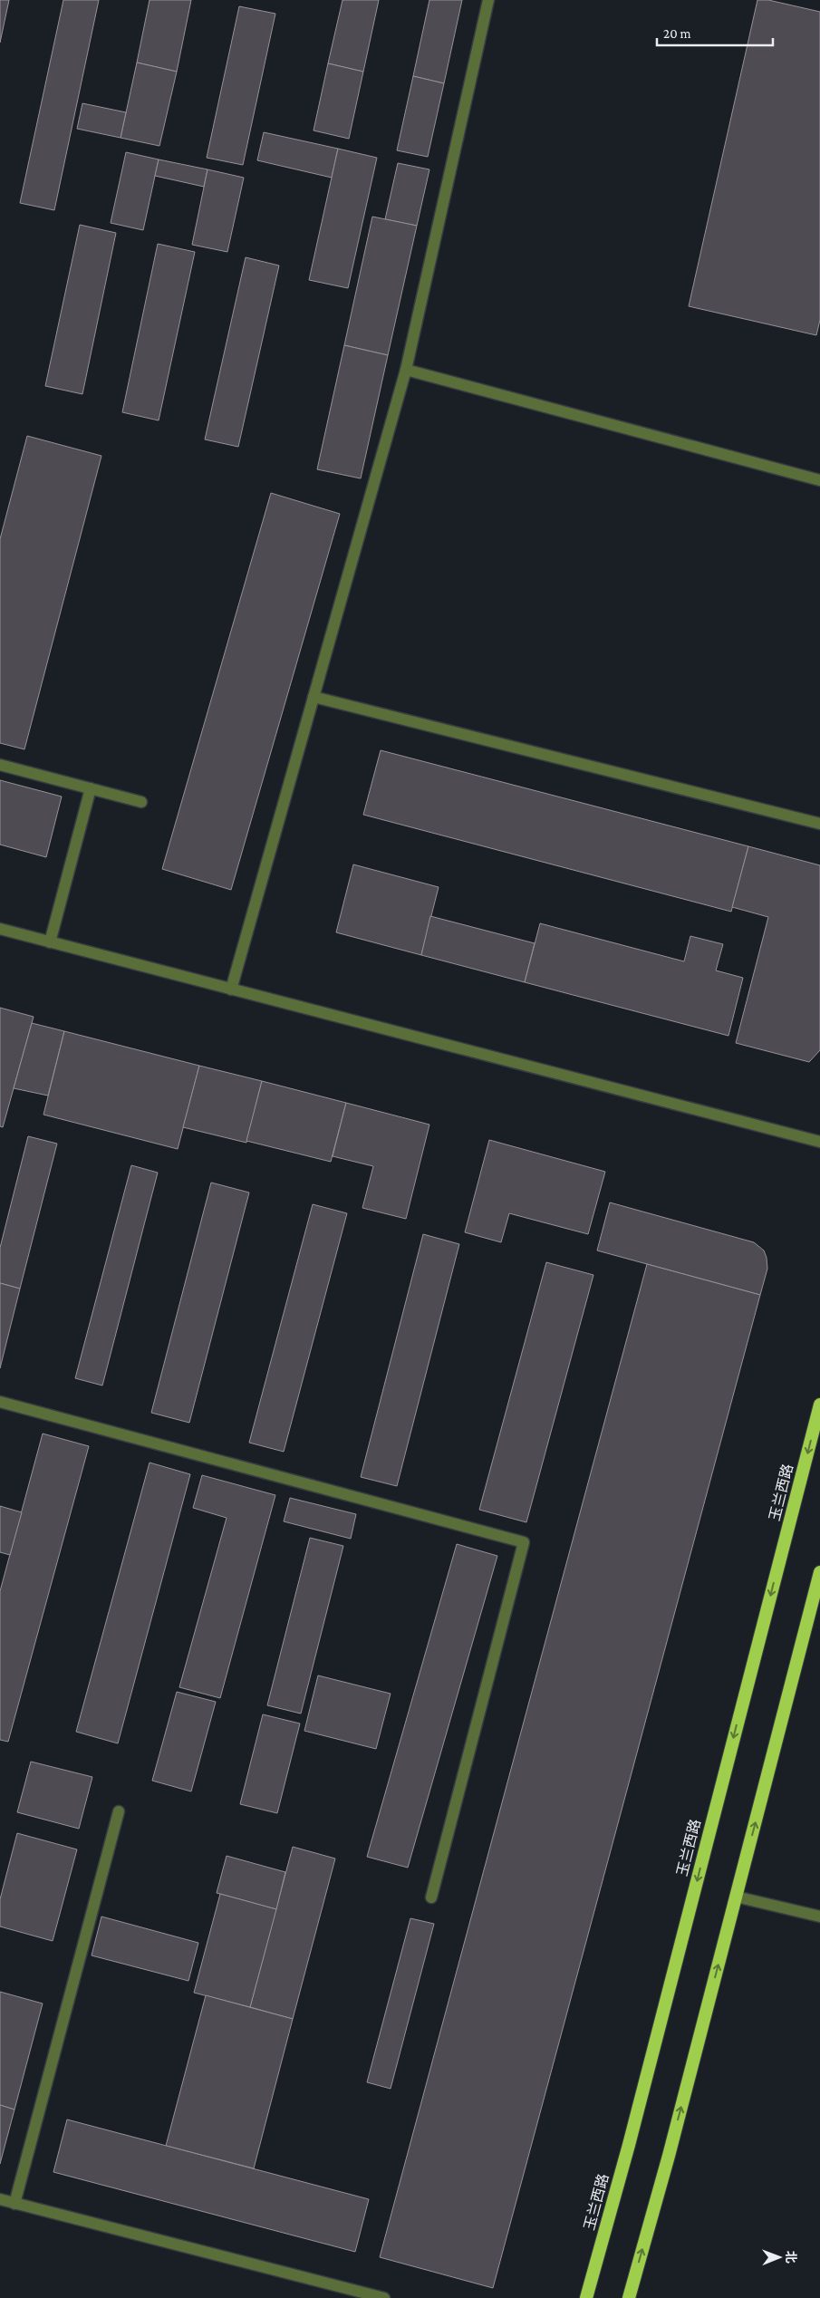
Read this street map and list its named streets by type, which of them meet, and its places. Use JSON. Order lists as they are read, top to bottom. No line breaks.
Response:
{"streets":{"highway":["玉兰西路"]},"scale_bar":"20 m","north":"right"}
